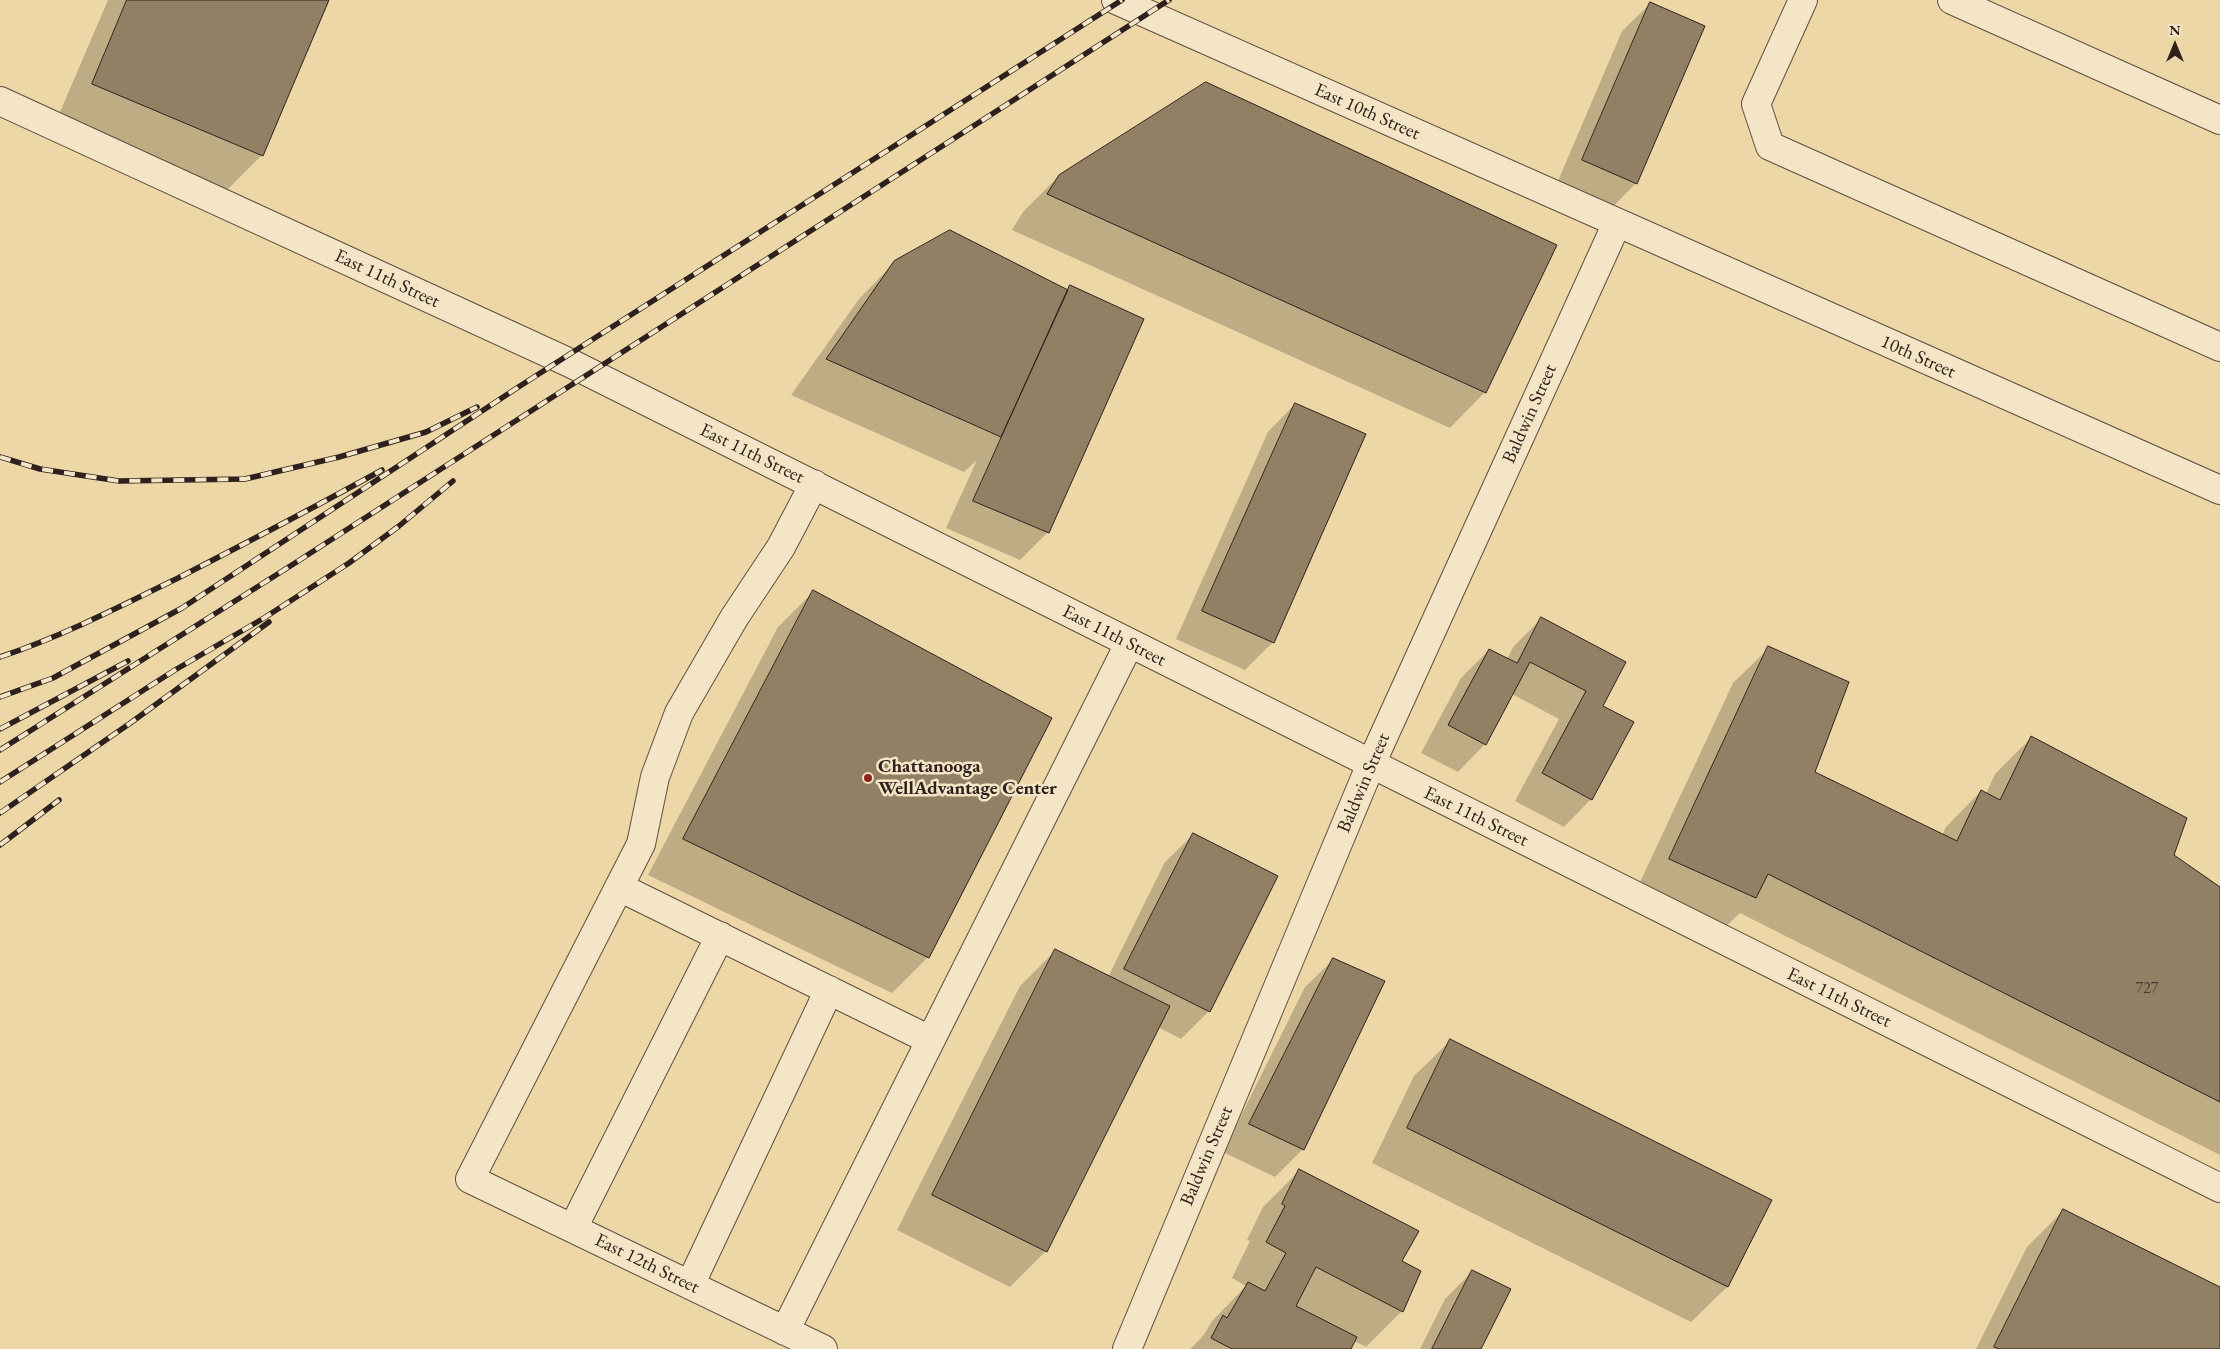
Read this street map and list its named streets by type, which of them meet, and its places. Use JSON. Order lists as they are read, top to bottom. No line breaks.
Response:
{"streets":{"street":["East 10th Street","East 11th Street","10th Street","Baldwin Street","East 12th Street"]},"crossings":[["East 10th Street","10th Street"],["East 10th Street","Baldwin Street"],["East 11th Street","Baldwin Street"],["10th Street","Baldwin Street"]],"places":["Chattanooga WellAdvantage Center"],"house_numbers":["727"],"north":"top"}
